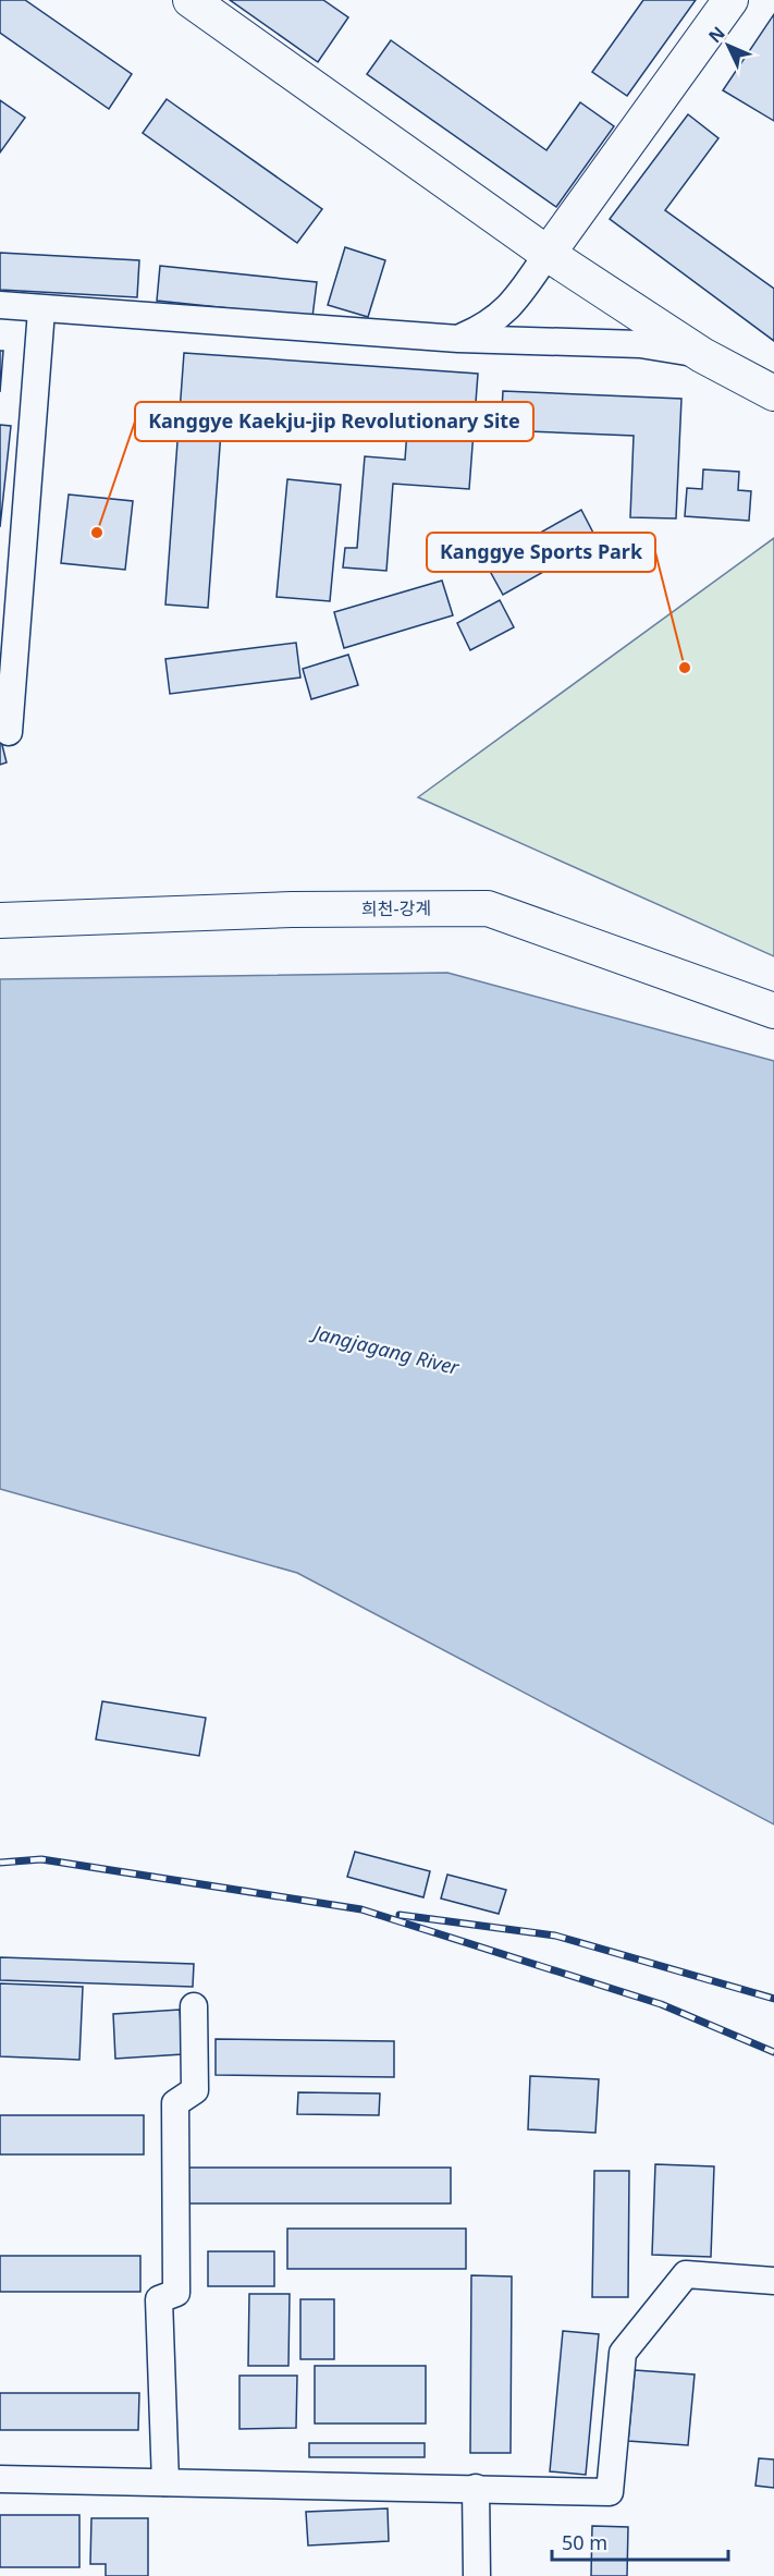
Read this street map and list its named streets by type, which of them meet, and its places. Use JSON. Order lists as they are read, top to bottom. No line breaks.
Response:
{"streets":{"main road":["희천-강계"]},"water":["Jangjagang River"],"places":["Kanggye Kaekju-jip Revolutionary Site","Kanggye Sports Park"],"scale_bar":"50 m","north":"top left"}
